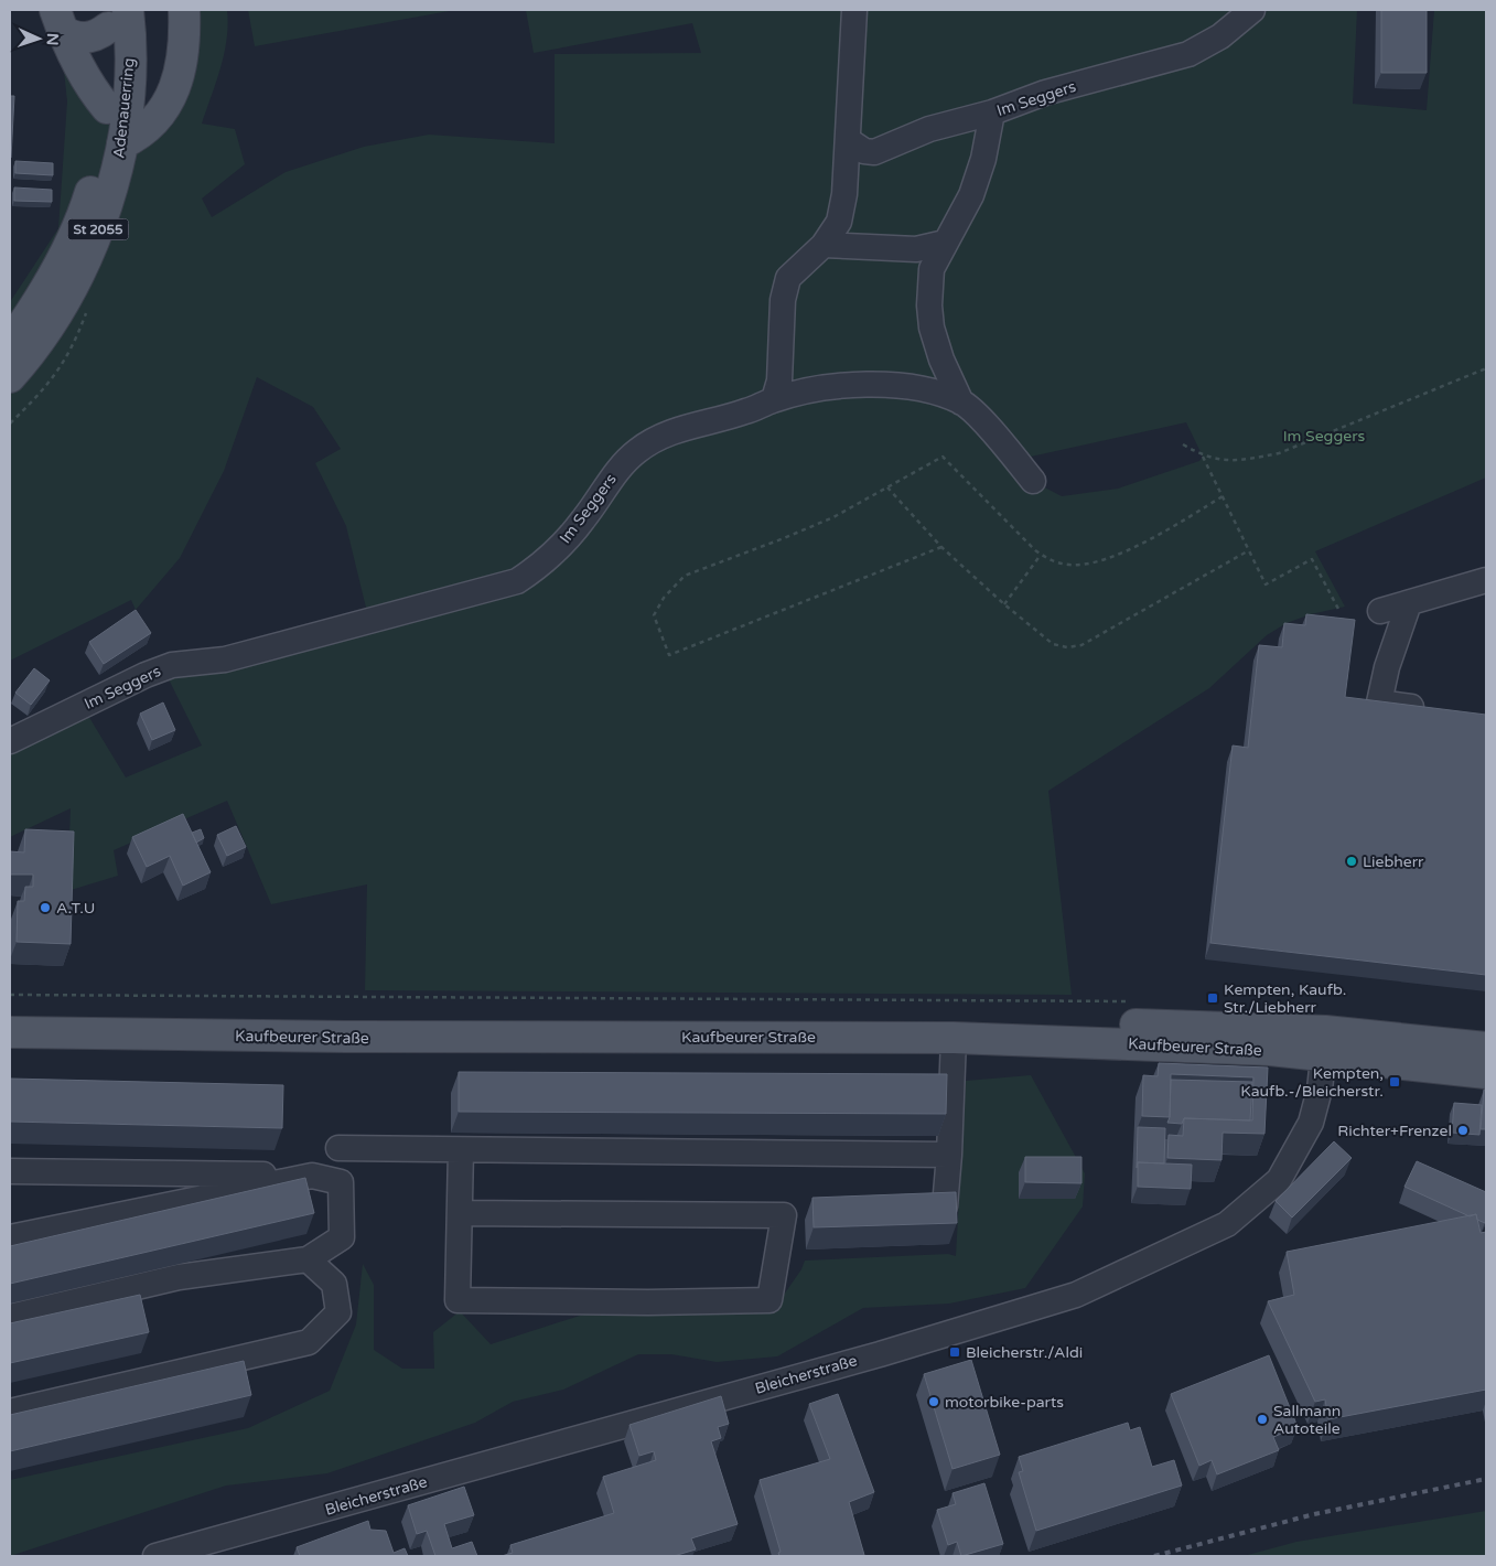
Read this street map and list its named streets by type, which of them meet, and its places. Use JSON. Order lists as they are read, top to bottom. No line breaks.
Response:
{"streets":{"main road":["Adenauerring","St 2055","Kaufbeurer Straße"],"street":["Im Seggers","Bleicherstraße"]},"crossings":[["Kaufbeurer Straße","Bleicherstraße"]],"parks":["Im Seggers"],"places":{"other":["Liebherr","A.T.U","Richter+Frenzel","motorbike-parts","Sallmann Autoteile"],"transit":["Kempten, Kaufb. Str./Liebherr","Kempten, Kaufb.-/Bleicherstr.","Bleicherstr./Aldi"]},"north":"right"}
